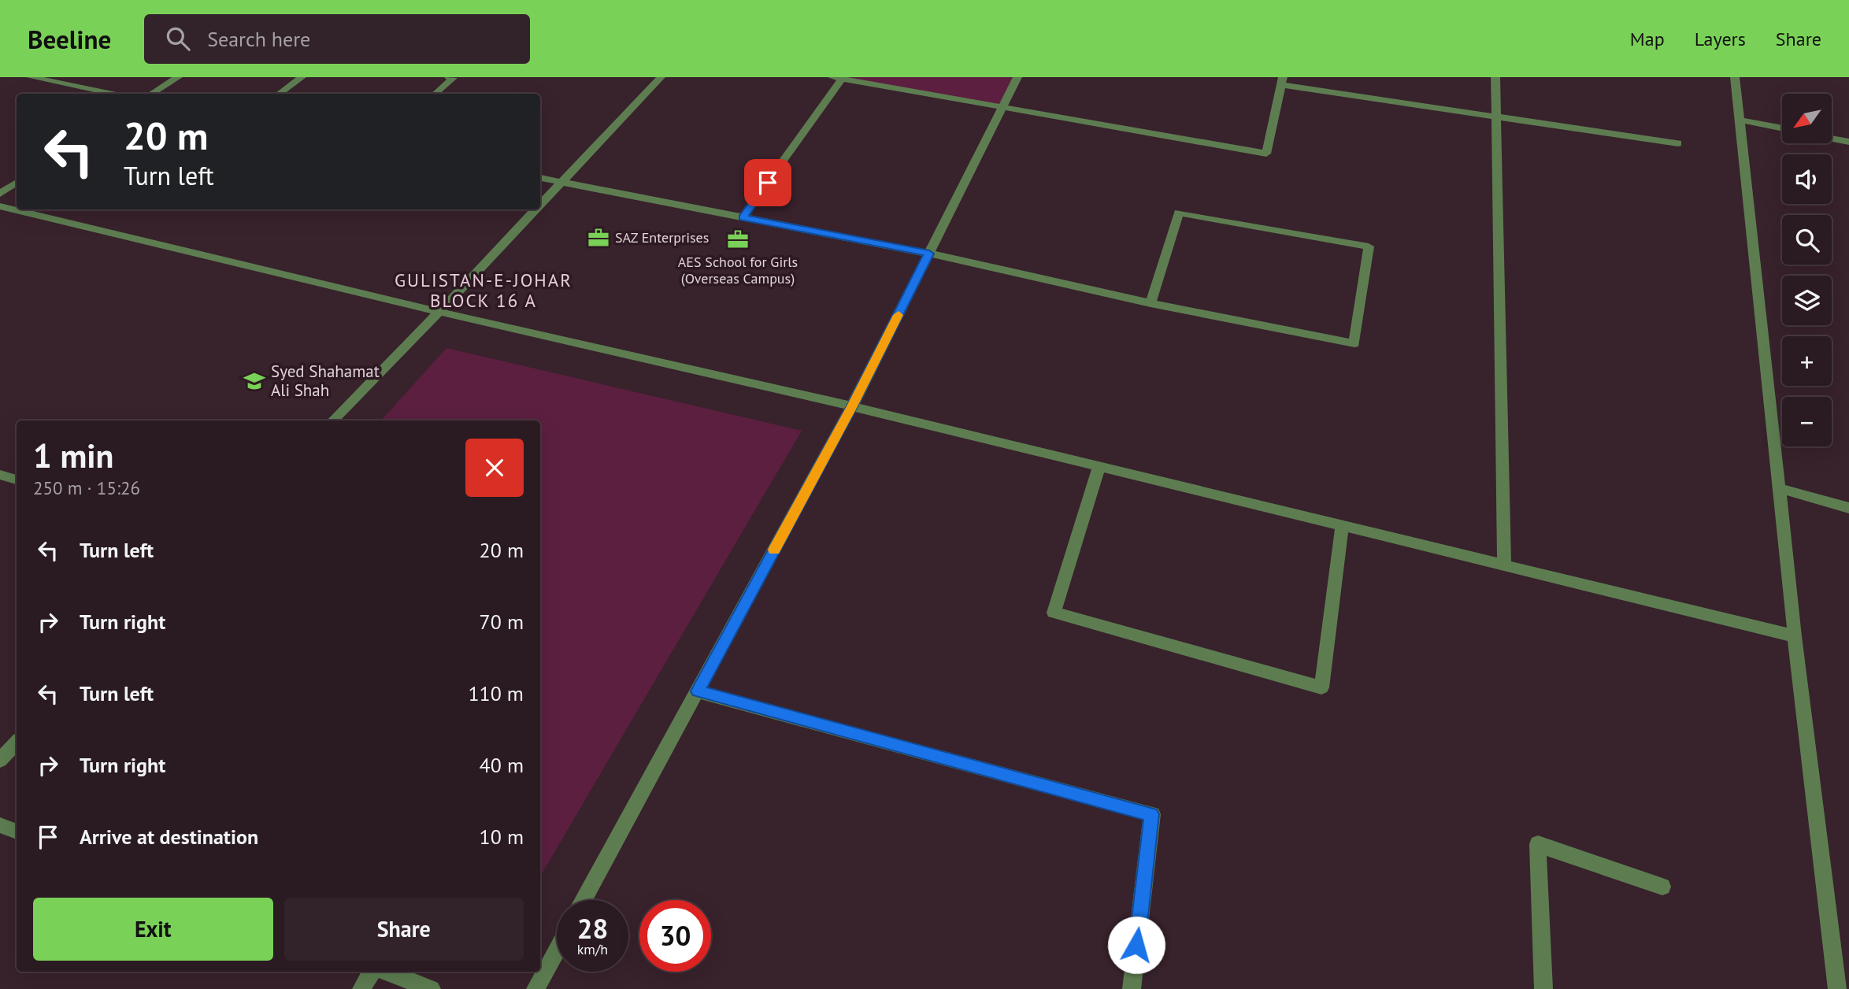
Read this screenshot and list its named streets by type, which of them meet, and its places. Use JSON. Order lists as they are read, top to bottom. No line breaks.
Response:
{"districts":["GULISTAN-E-JOHAR BLOCK 16 A"],"places":{"office":["SAZ Enterprises","AES School for Girls (Overseas Campus)"],"school or university":["Syed Shahamat Ali Shah"]},"north":"bottom left","page":{"header":"Beeline","search":"Search here","nav":["Map","Layers","Share"],"map_buttons":["+","−"],"turn":["20 m","Turn left"],"heading":["1 min","250 m · 15:26"],"list":[{"name":"Turn left","value":"20 m"},{"name":"Turn right","value":"70 m"},{"name":"Turn left","value":"110 m"},{"name":"Turn right","value":"40 m"},{"name":"Arrive at destination","value":"10 m"}],"buttons":["Exit","Share"],"speed":"28 km/h","limit":"30"}}
